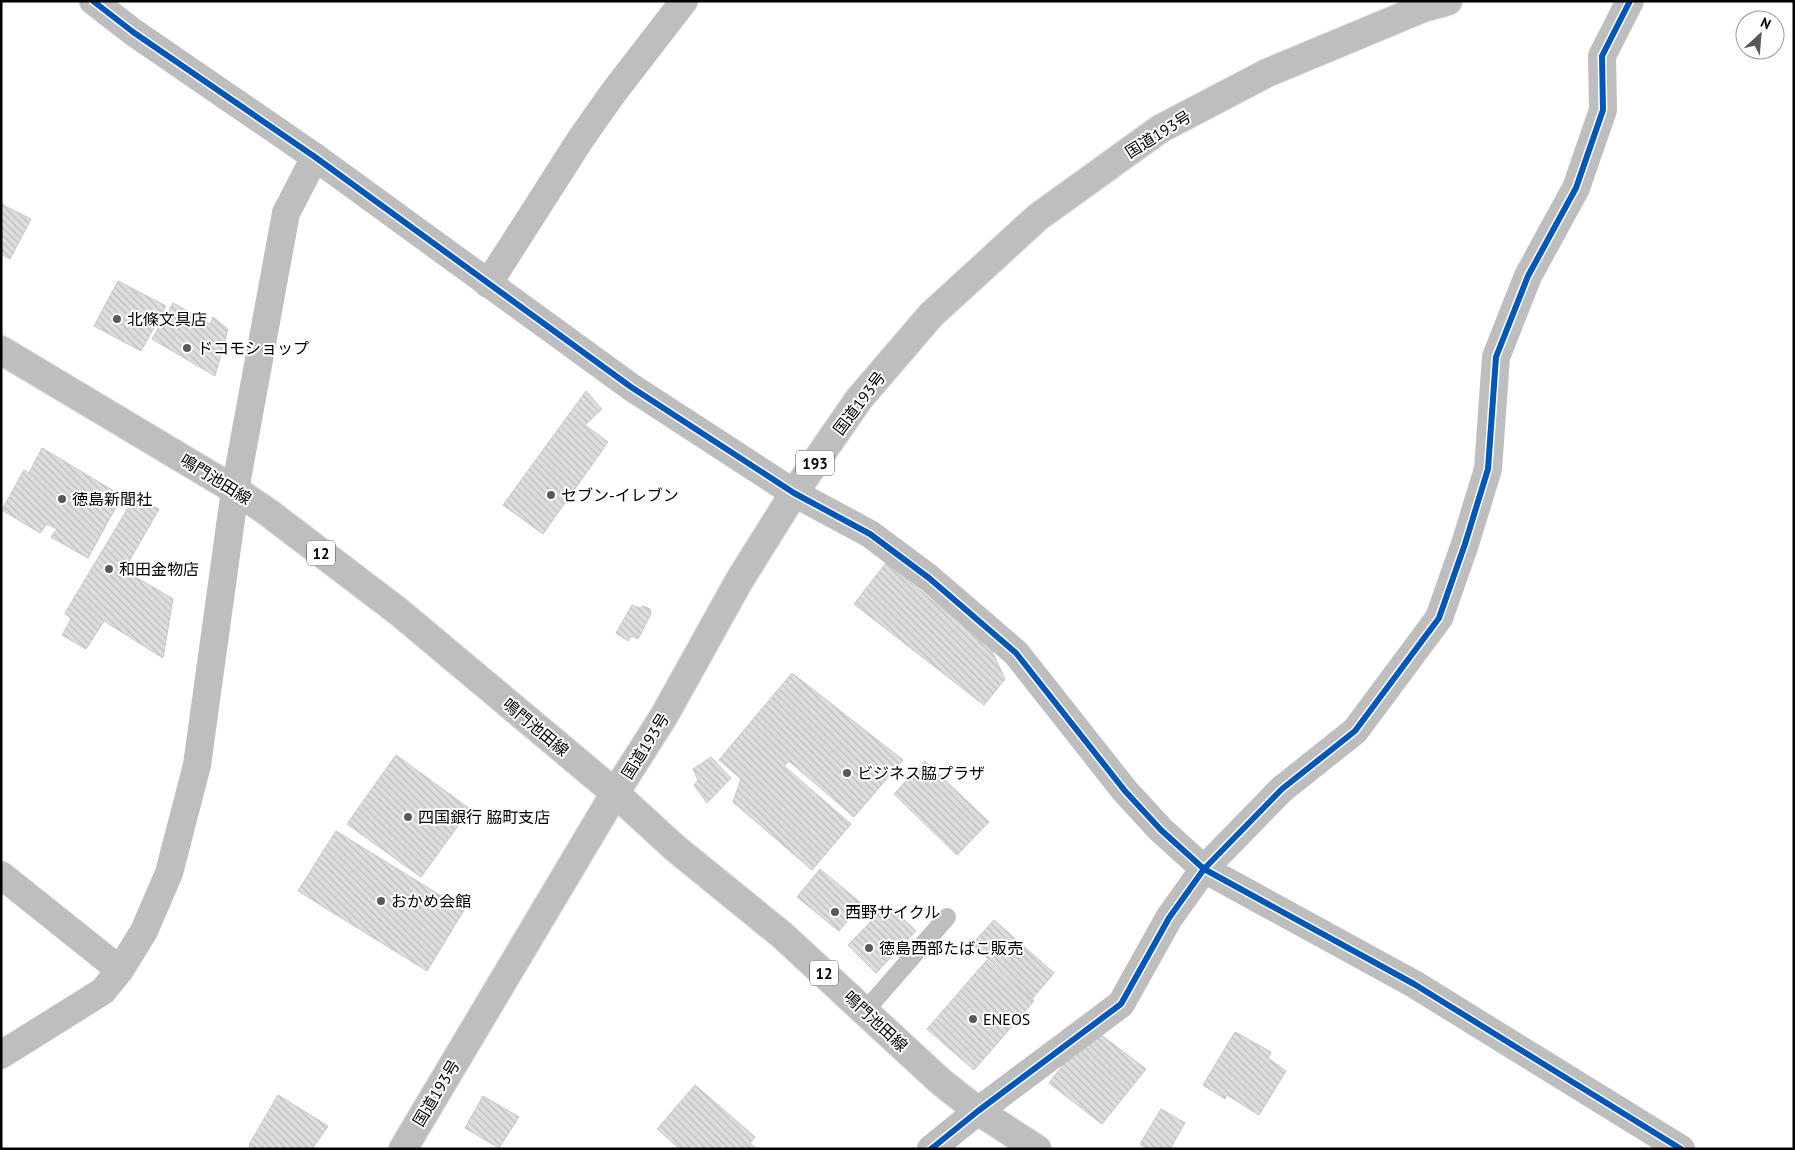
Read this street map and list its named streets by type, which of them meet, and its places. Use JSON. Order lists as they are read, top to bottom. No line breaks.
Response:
{"streets":{"main road":["国道193号","193","鳴門池田線","12"]},"crossings":[["国道193号","鳴門池田線"]],"places":["北條文具店","ドコモショップ","セブン-イレブン","徳島新聞社","和田金物店","ビジネス脇プラザ","四国銀行 脇町支店","おかめ会館","西野サイクル","徳島西部たばこ販売","ENEOS"],"north":"top right"}
